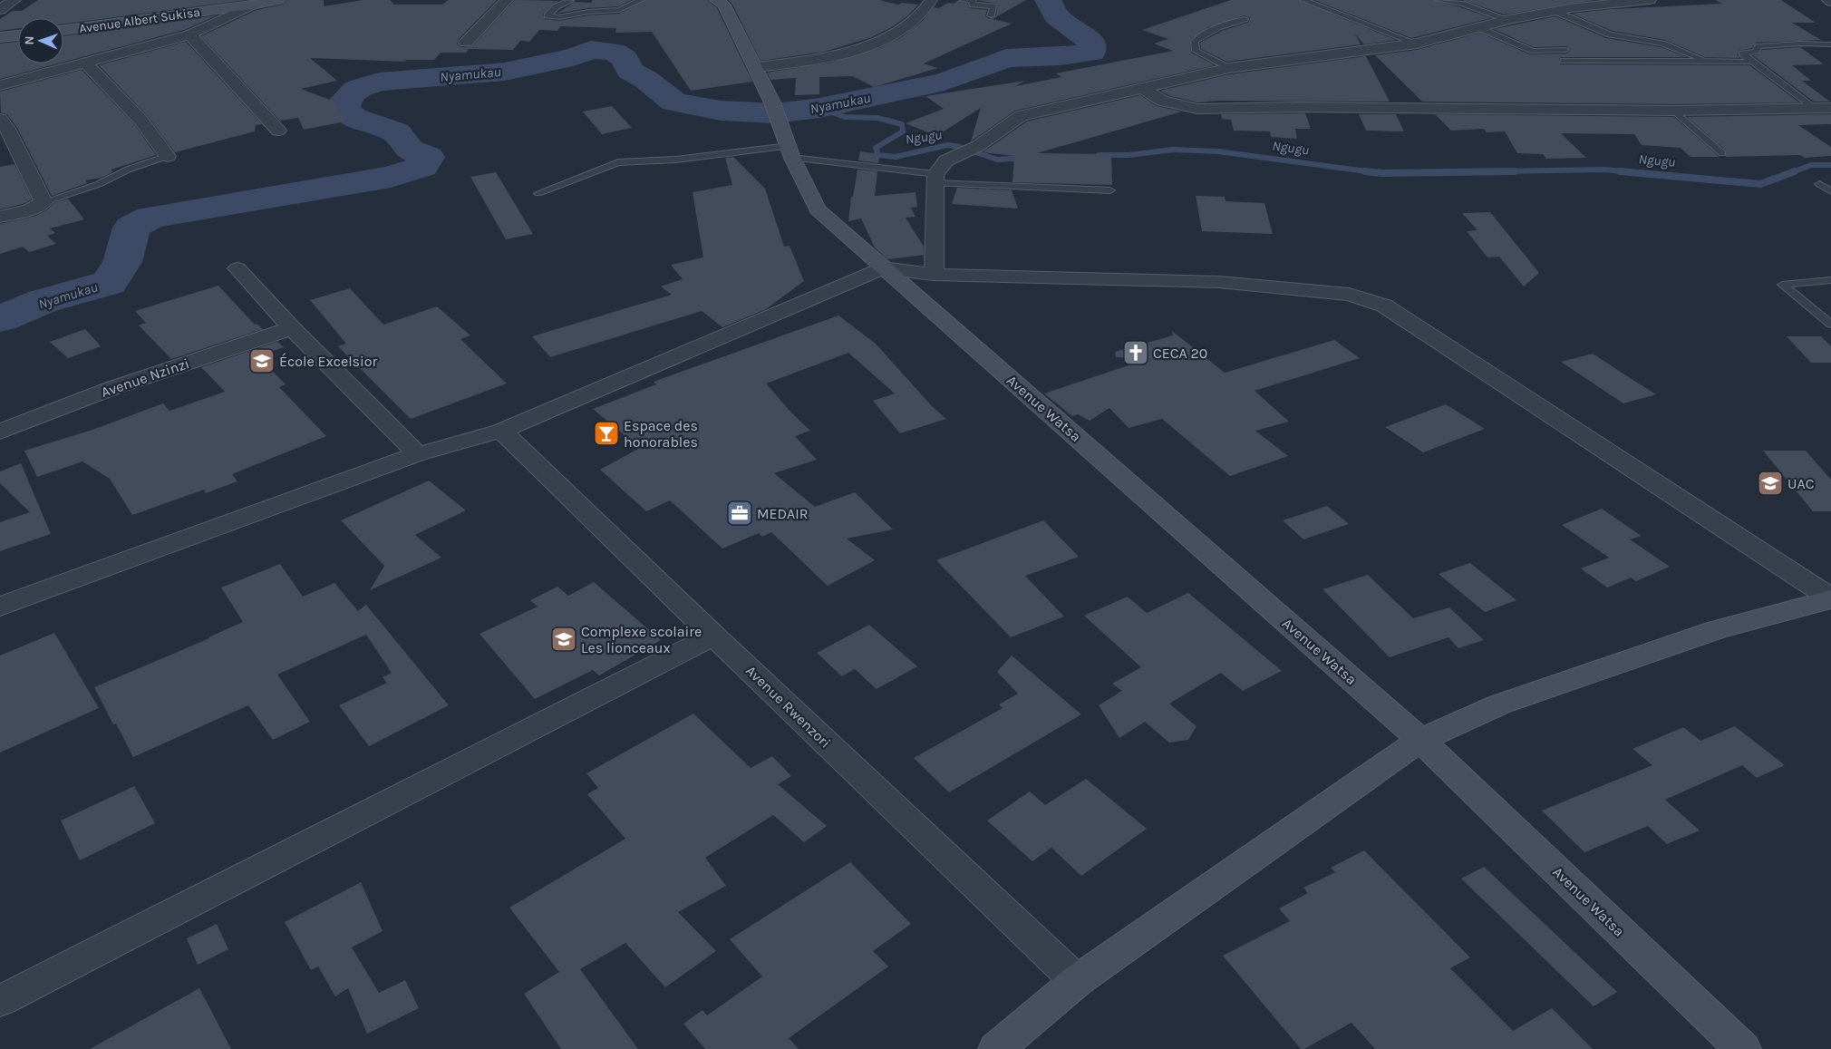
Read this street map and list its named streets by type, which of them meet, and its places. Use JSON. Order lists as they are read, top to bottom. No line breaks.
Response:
{"streets":{"street":["Avenue Albert Sukisa","Avenue Nzinzi","Avenue Watsa","Avenue Rwenzori"]},"water":["Nyamukau","Ngugu"],"places":{"church":["CECA 20"],"school or university":["École Excelsior","UAC","Complexe scolaire Les lionceaux"],"bar":["Espace des honorables"],"office":["MEDAIR"]},"north":"left"}
